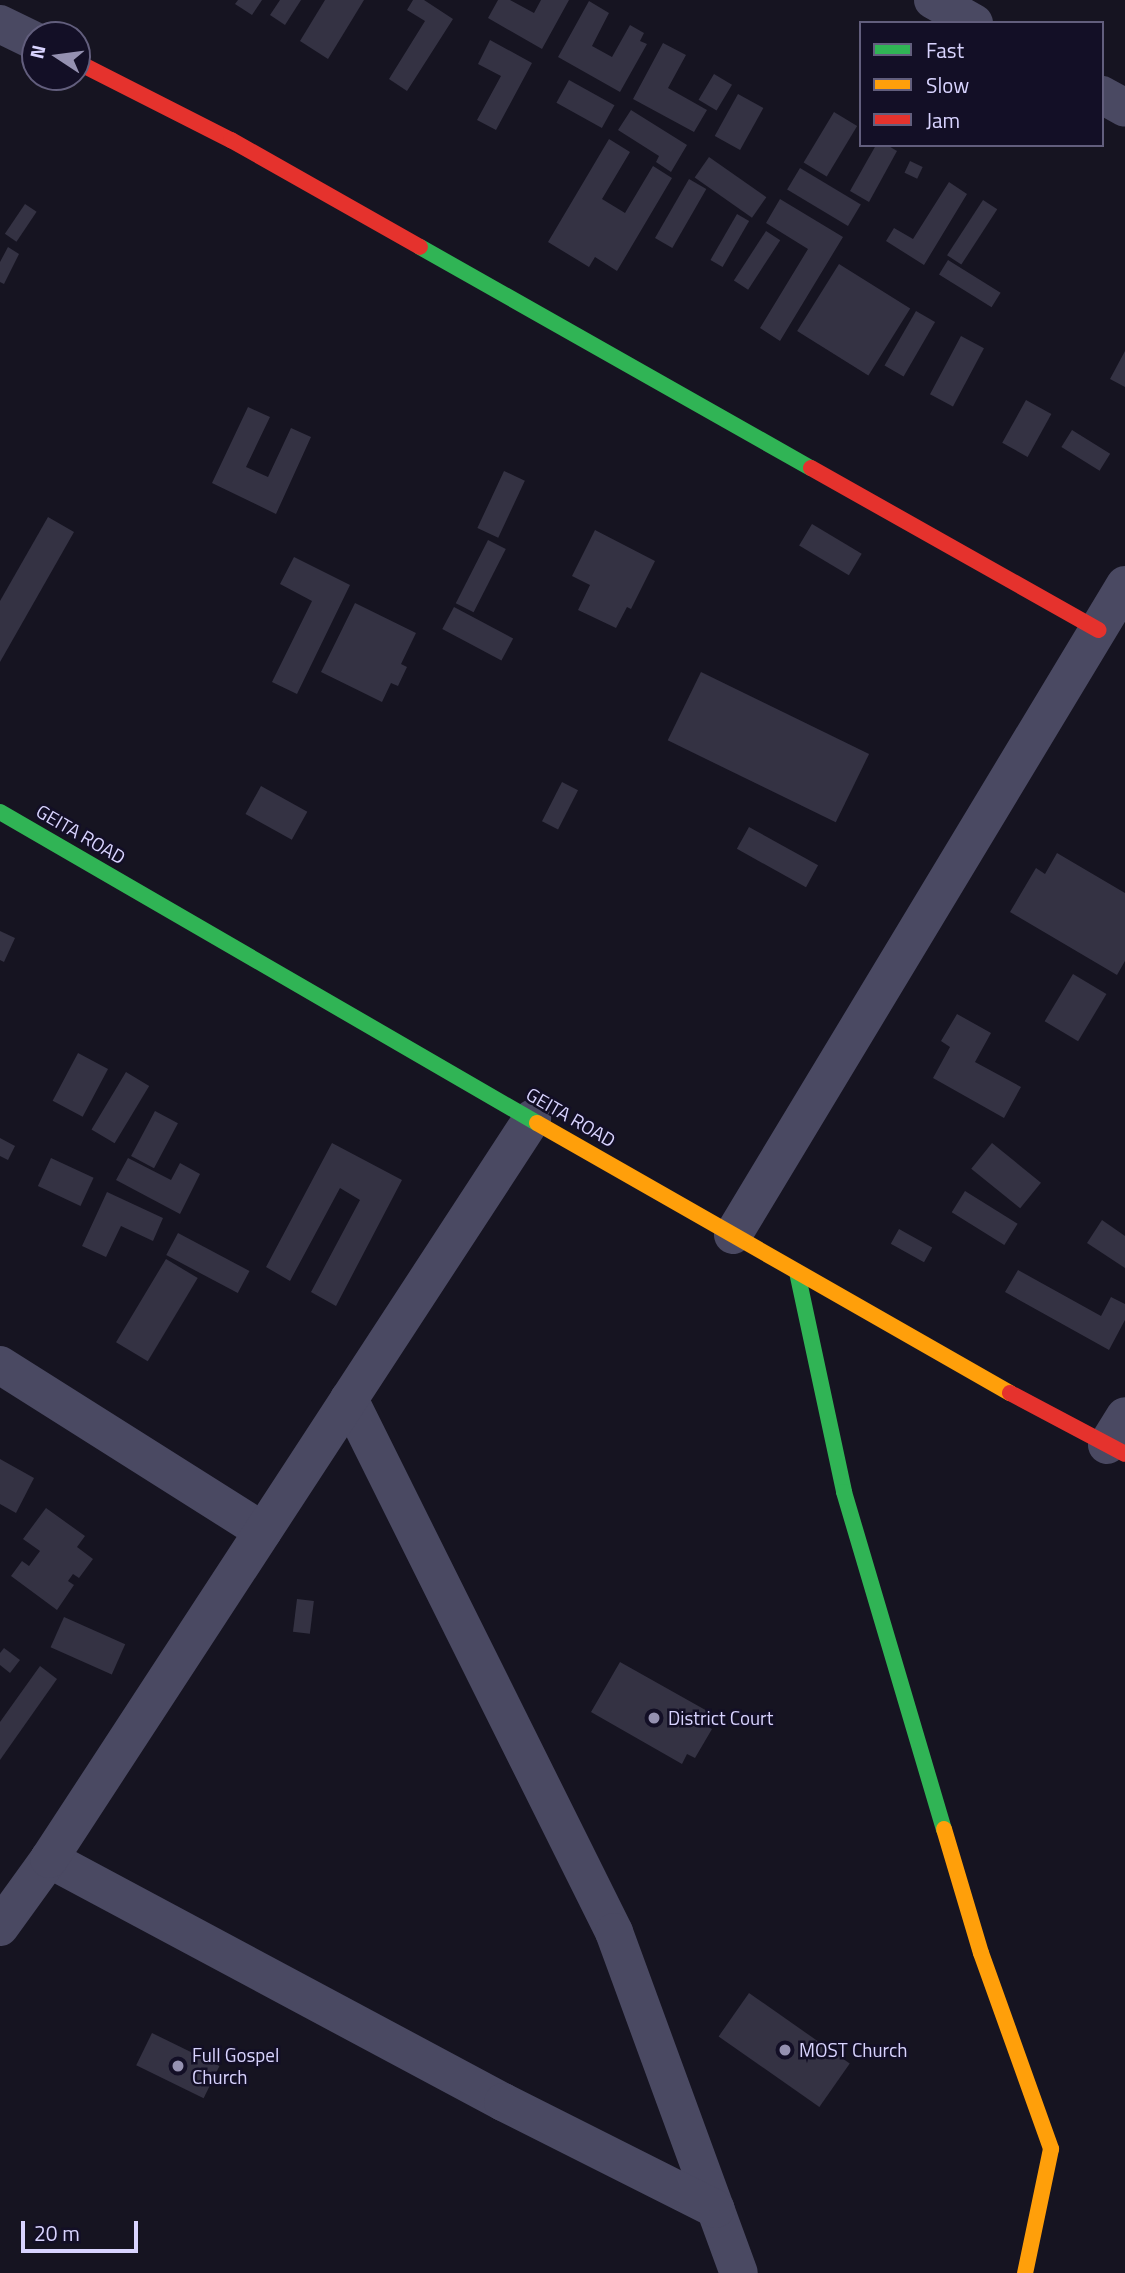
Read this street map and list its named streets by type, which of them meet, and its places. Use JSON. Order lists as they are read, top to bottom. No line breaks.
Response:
{"streets":{"street":["GEITA ROAD"]},"places":["District Court","MOST Church","Full Gospel Church"],"legend":["Fast","Slow","Jam"],"scale_bar":"20 m","north":"left"}
